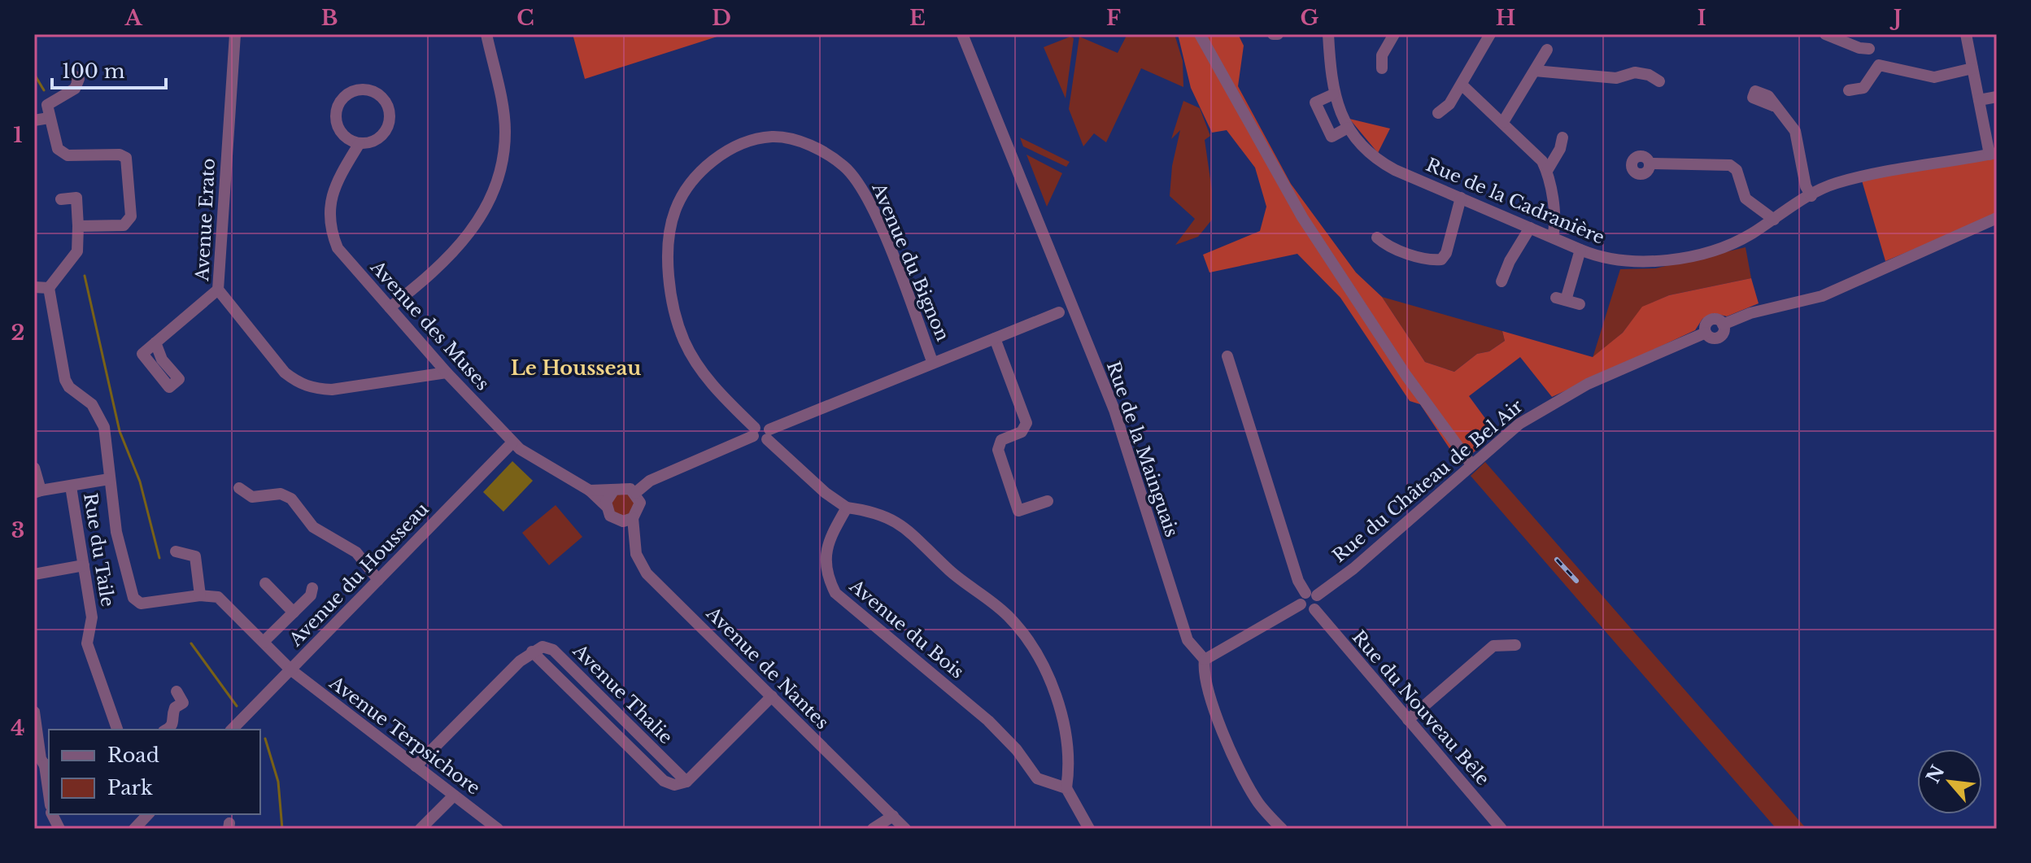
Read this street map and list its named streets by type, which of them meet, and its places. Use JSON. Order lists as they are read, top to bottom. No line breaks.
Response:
{"streets":{"street":["Rue de la Cadranière","Avenue Erato","Avenue du Bignon","Avenue des Muses","Rue de la Mainguais","Rue du Château de Bel Air","Rue du Taile","Avenue du Housseau","Avenue du Bois","Avenue de Nantes","Avenue Thalie","Rue du Nouveau Bêle","Avenue Terpsichore"]},"crossings":[["Avenue Erato","Avenue des Muses"],["Avenue des Muses","Avenue du Housseau"],["Avenue des Muses","Avenue de Nantes"],["Rue de la Mainguais","Rue du Château de Bel Air"],["Rue du Château de Bel Air","Rue du Nouveau Bêle"],["Avenue du Housseau","Avenue Terpsichore"]],"districts":["Le Housseau"],"legend":["Road","Park"],"scale_bar":"100 m","north":"top left","grid":{"columns":["A","B","C","D","E","F","G","H","I","J"],"rows":["1","2","3","4"]}}
